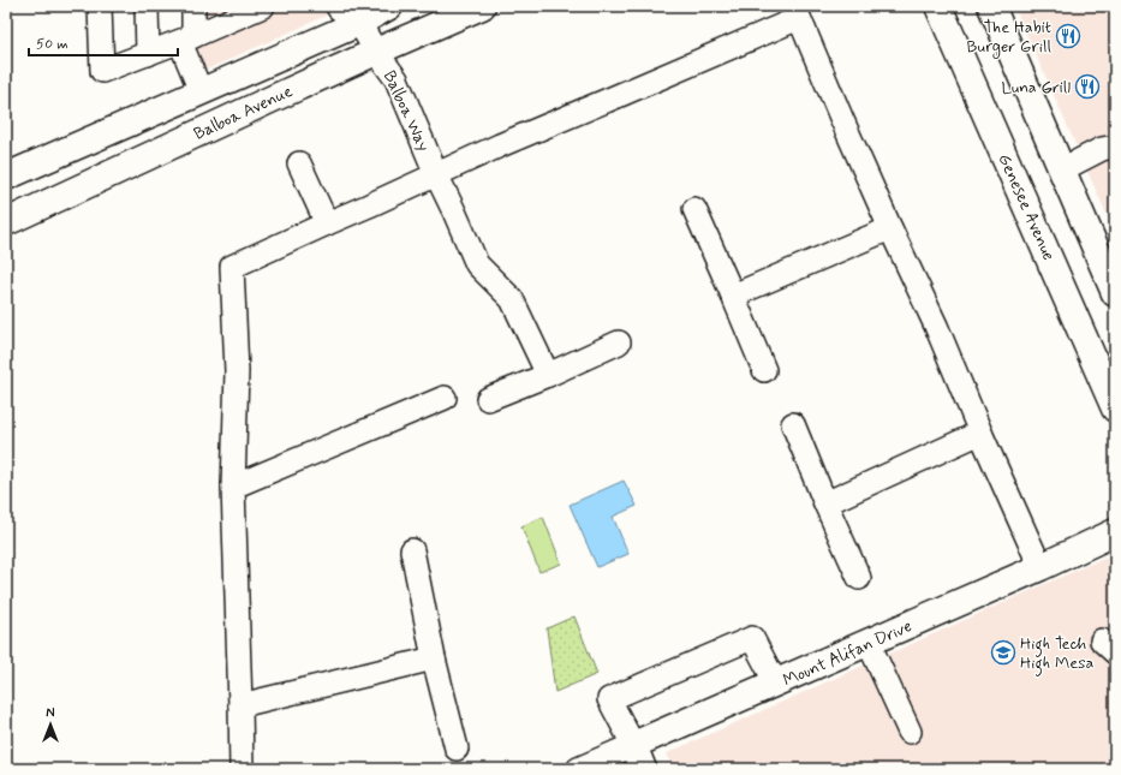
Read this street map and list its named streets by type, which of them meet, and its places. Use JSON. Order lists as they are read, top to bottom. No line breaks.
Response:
{"streets":{"main road":["Balboa Avenue","Genesee Avenue","Mount Alifan Drive"],"street":["Balboa Way"]},"crossings":[["Balboa Way","Balboa Avenue"]],"places":{"restaurant":["The Habit Burger Grill","Luna Grill"],"school or university":["High Tech High Mesa"]},"scale_bar":"50 m","north":"top"}
